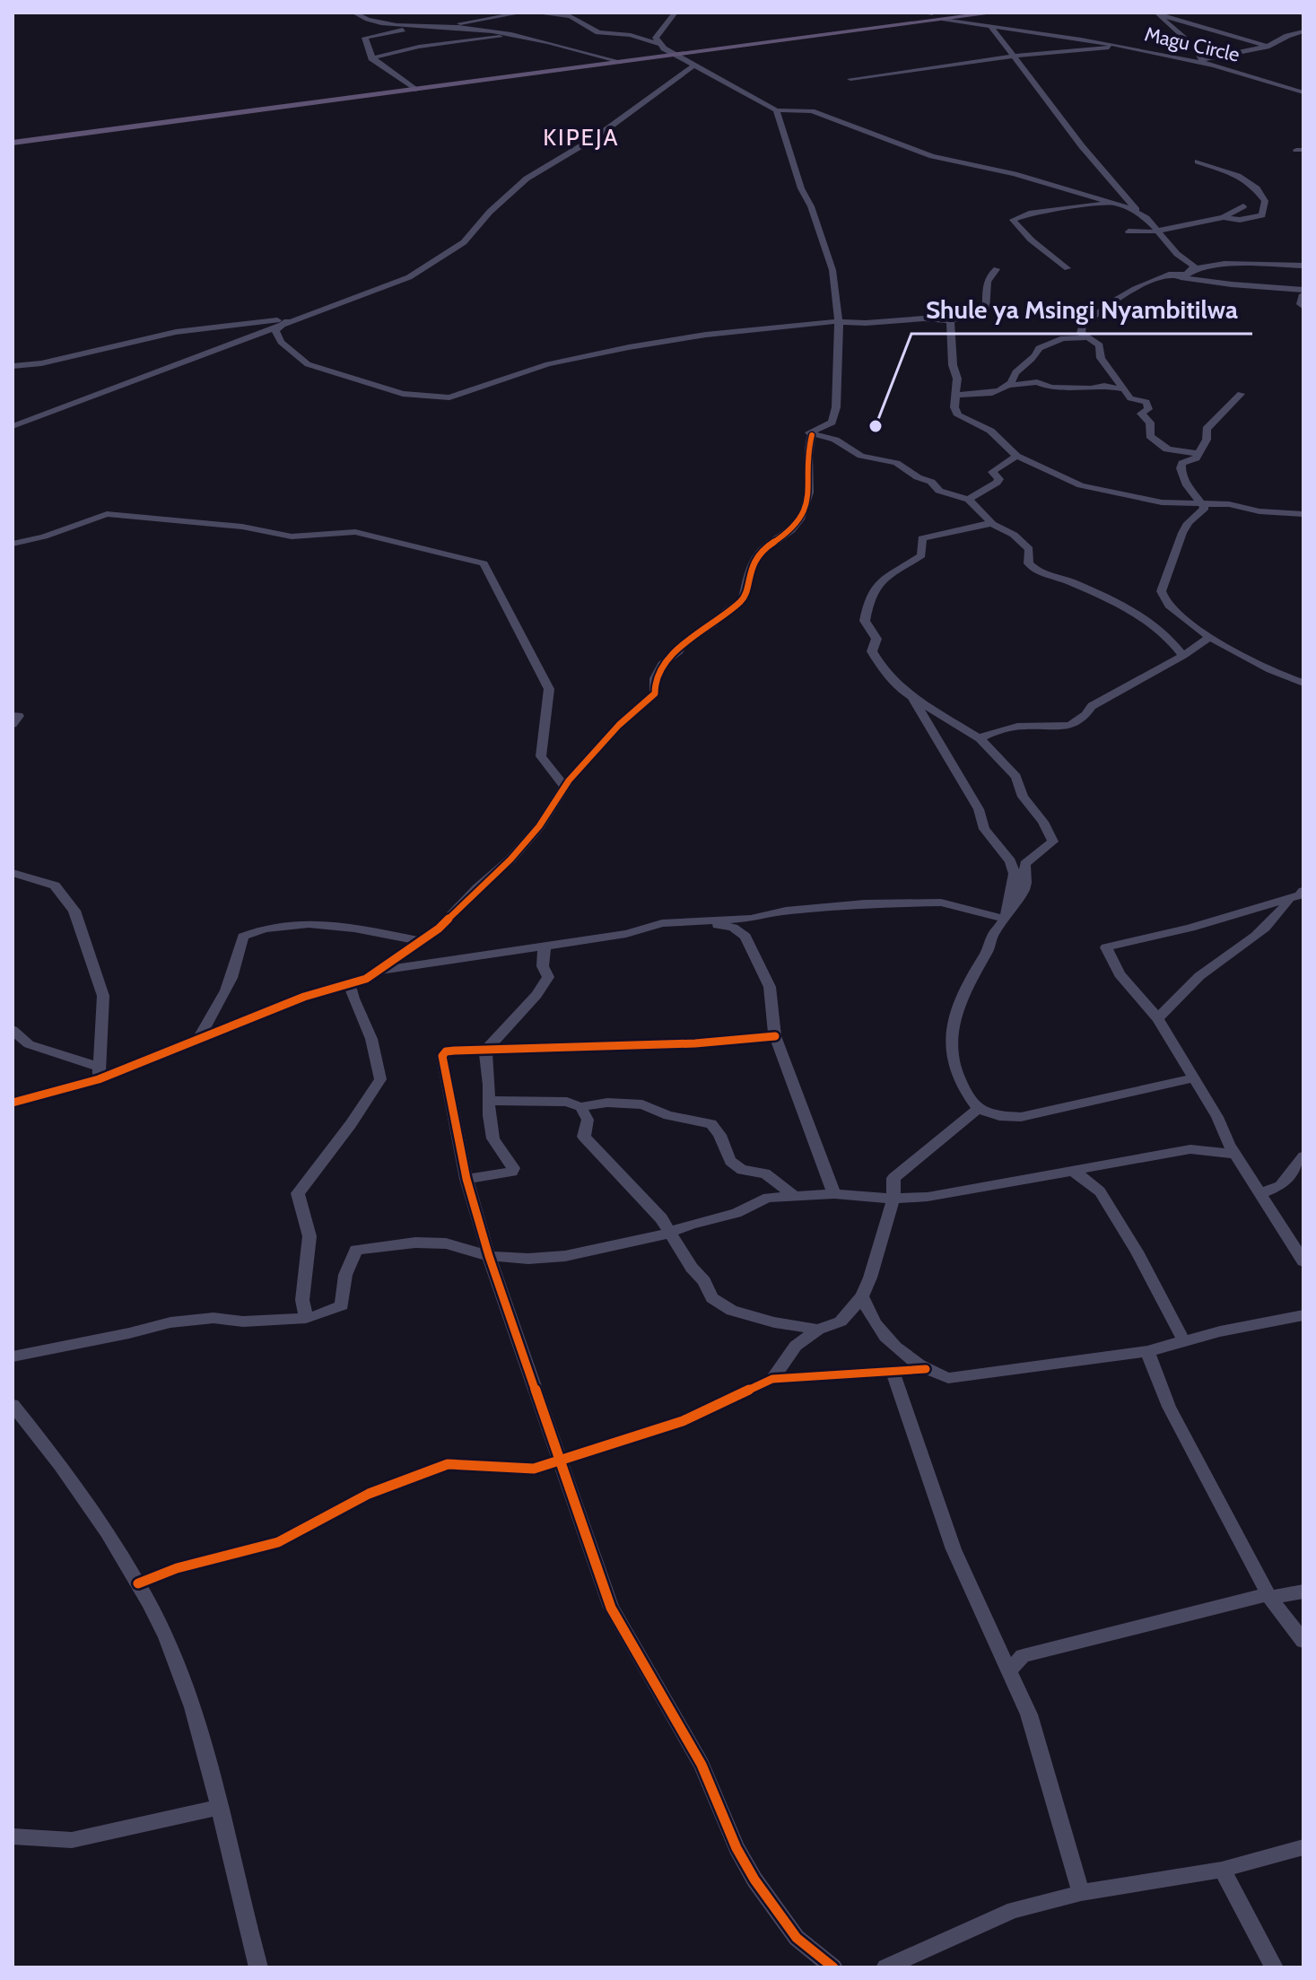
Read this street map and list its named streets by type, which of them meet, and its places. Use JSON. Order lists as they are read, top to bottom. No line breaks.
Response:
{"streets":{"street":["Magu Circle"]},"districts":["KIPEJA"],"places":["Shule ya Msingi Nyambitilwa"]}
